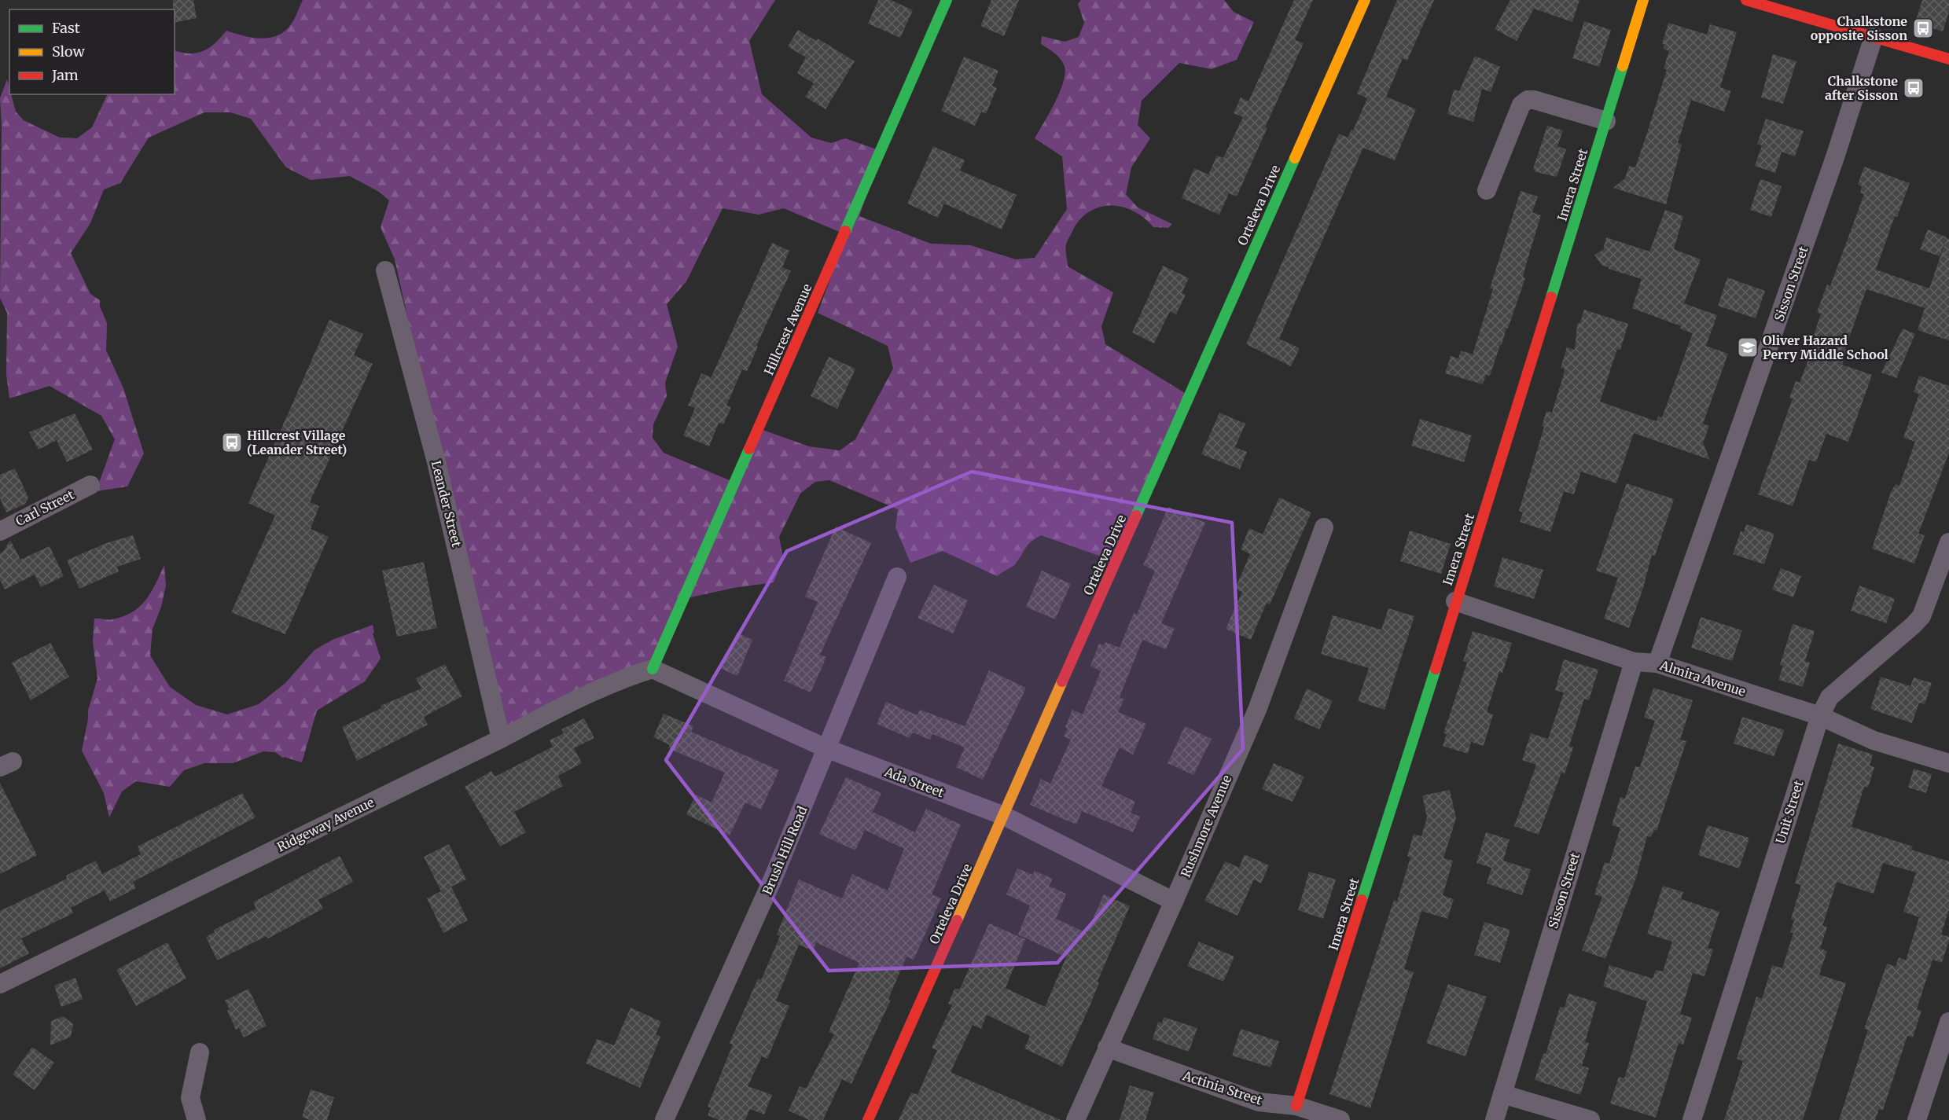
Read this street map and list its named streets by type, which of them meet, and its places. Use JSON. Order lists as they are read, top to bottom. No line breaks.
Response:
{"streets":{"street":["Imera Street","Orteleva Drive","Sisson Street","Hillcrest Avenue","Leander Street","Carl Street","Almira Avenue","Ada Street","Unit Street","Ridgeway Avenue","Rushmore Avenue","Brush Hill Road","Actinia Street"]},"crossings":[["Imera Street","Almira Avenue"],["Imera Street","Actinia Street"],["Orteleva Drive","Ada Street"],["Sisson Street","Almira Avenue"],["Hillcrest Avenue","Ada Street"],["Hillcrest Avenue","Ridgeway Avenue"],["Leander Street","Ridgeway Avenue"],["Almira Avenue","Unit Street"],["Ada Street","Ridgeway Avenue"],["Ada Street","Rushmore Avenue"],["Ada Street","Brush Hill Road"],["Rushmore Avenue","Actinia Street"]],"places":{"bus stop":["Chalkstone opposite Sisson","Chalkstone after Sisson","Hillcrest Village (Leander Street)"],"school or university":["Oliver Hazard Perry Middle School"]},"legend":["Fast","Slow","Jam"]}
